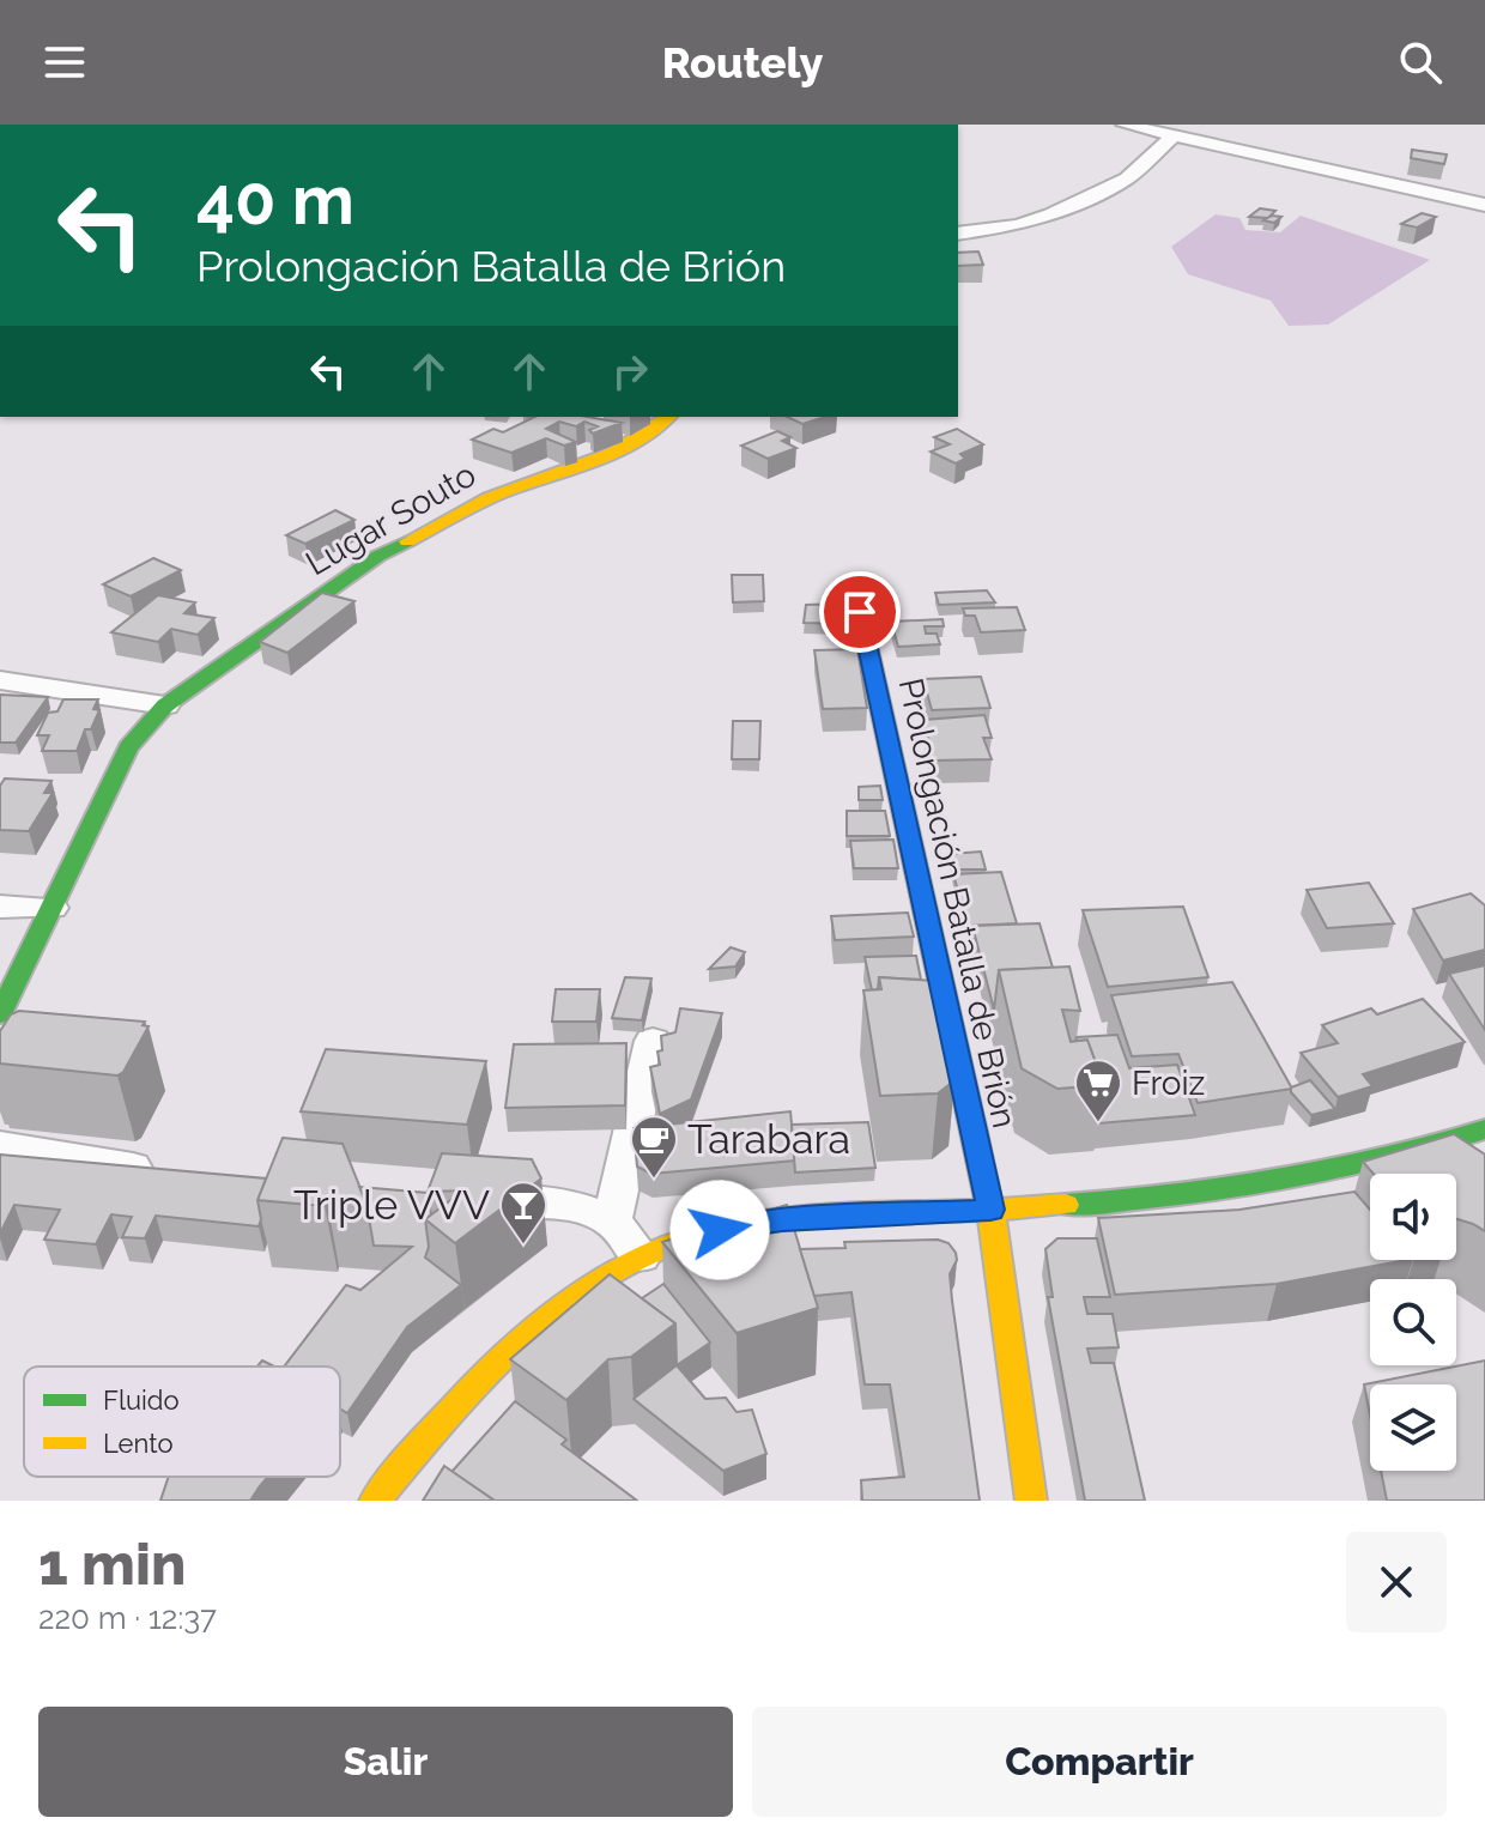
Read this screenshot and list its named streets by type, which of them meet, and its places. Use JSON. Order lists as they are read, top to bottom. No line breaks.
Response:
{"streets":{"street":["Lugar Souto","Prolongación Batalla de Brión"]},"places":{"supermarket":["Froiz"],"cafe":["Tarabara"],"bar":["Triple VVV"]},"legend":["Fluido","Lento"],"page":{"header":"Routely","turn":["40 m","Prolongación Batalla de Brión"],"heading":["1 min","220 m · 12:37"],"buttons":["Salir","Compartir"]}}
